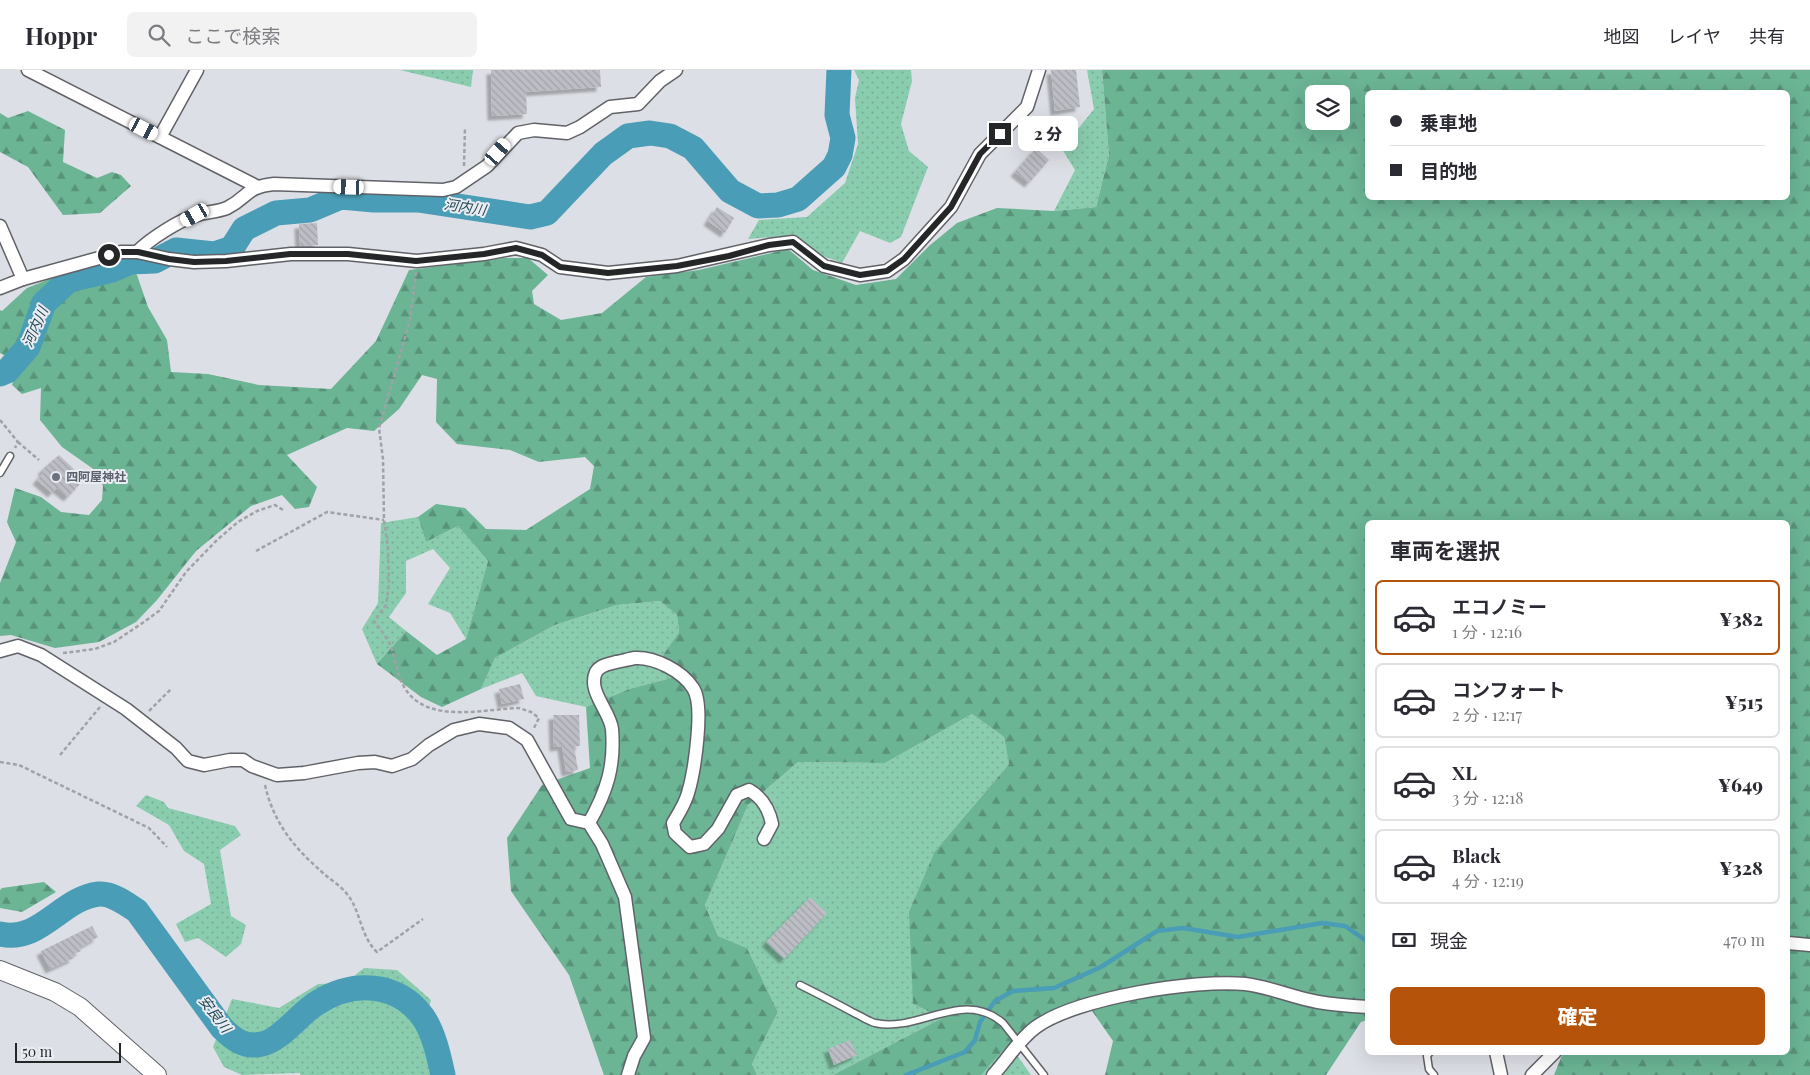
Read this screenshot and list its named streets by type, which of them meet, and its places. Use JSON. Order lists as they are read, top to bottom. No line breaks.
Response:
{"water":["河内川","安良川"],"places":["四阿屋神社"],"scale_bar":"50 m","page":{"header":"Hoppr","search":"ここで検索","nav":["地図","レイヤ","共有"],"banner":["乗車地","目的地"],"bubble":"2 分","heading":"車両を選択","list":[{"name":"エコノミー","note":"1 分 · 12:16","value":"¥382"},{"name":"コンフォート","note":"2 分 · 12:17","value":"¥515"},{"name":"XL","note":"3 分 · 12:18","value":"¥649"},{"name":"Black","note":"4 分 · 12:19","value":"¥328"}],"pay":["現金","470 m"],"buttons":"確定","scale":"50 m"}}
